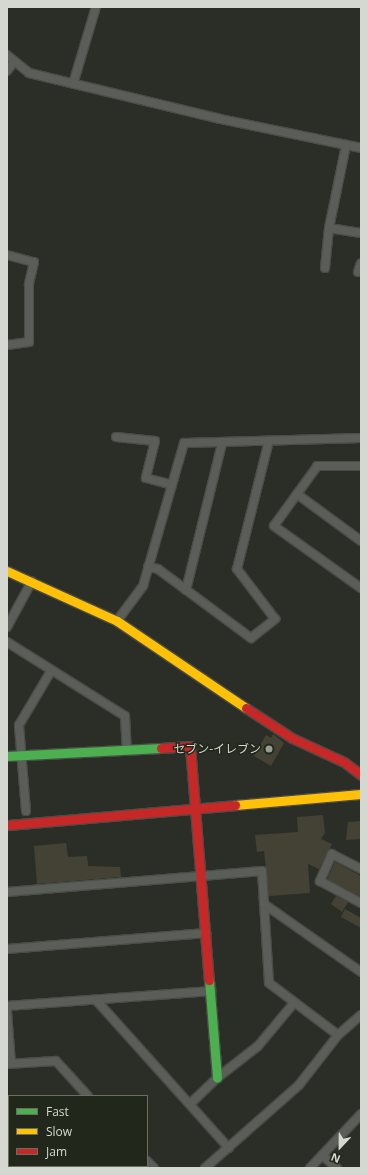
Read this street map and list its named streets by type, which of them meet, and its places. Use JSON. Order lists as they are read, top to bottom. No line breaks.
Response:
{"places":["セブン-イレブン"],"legend":["Fast","Slow","Jam"],"north":"bottom"}
